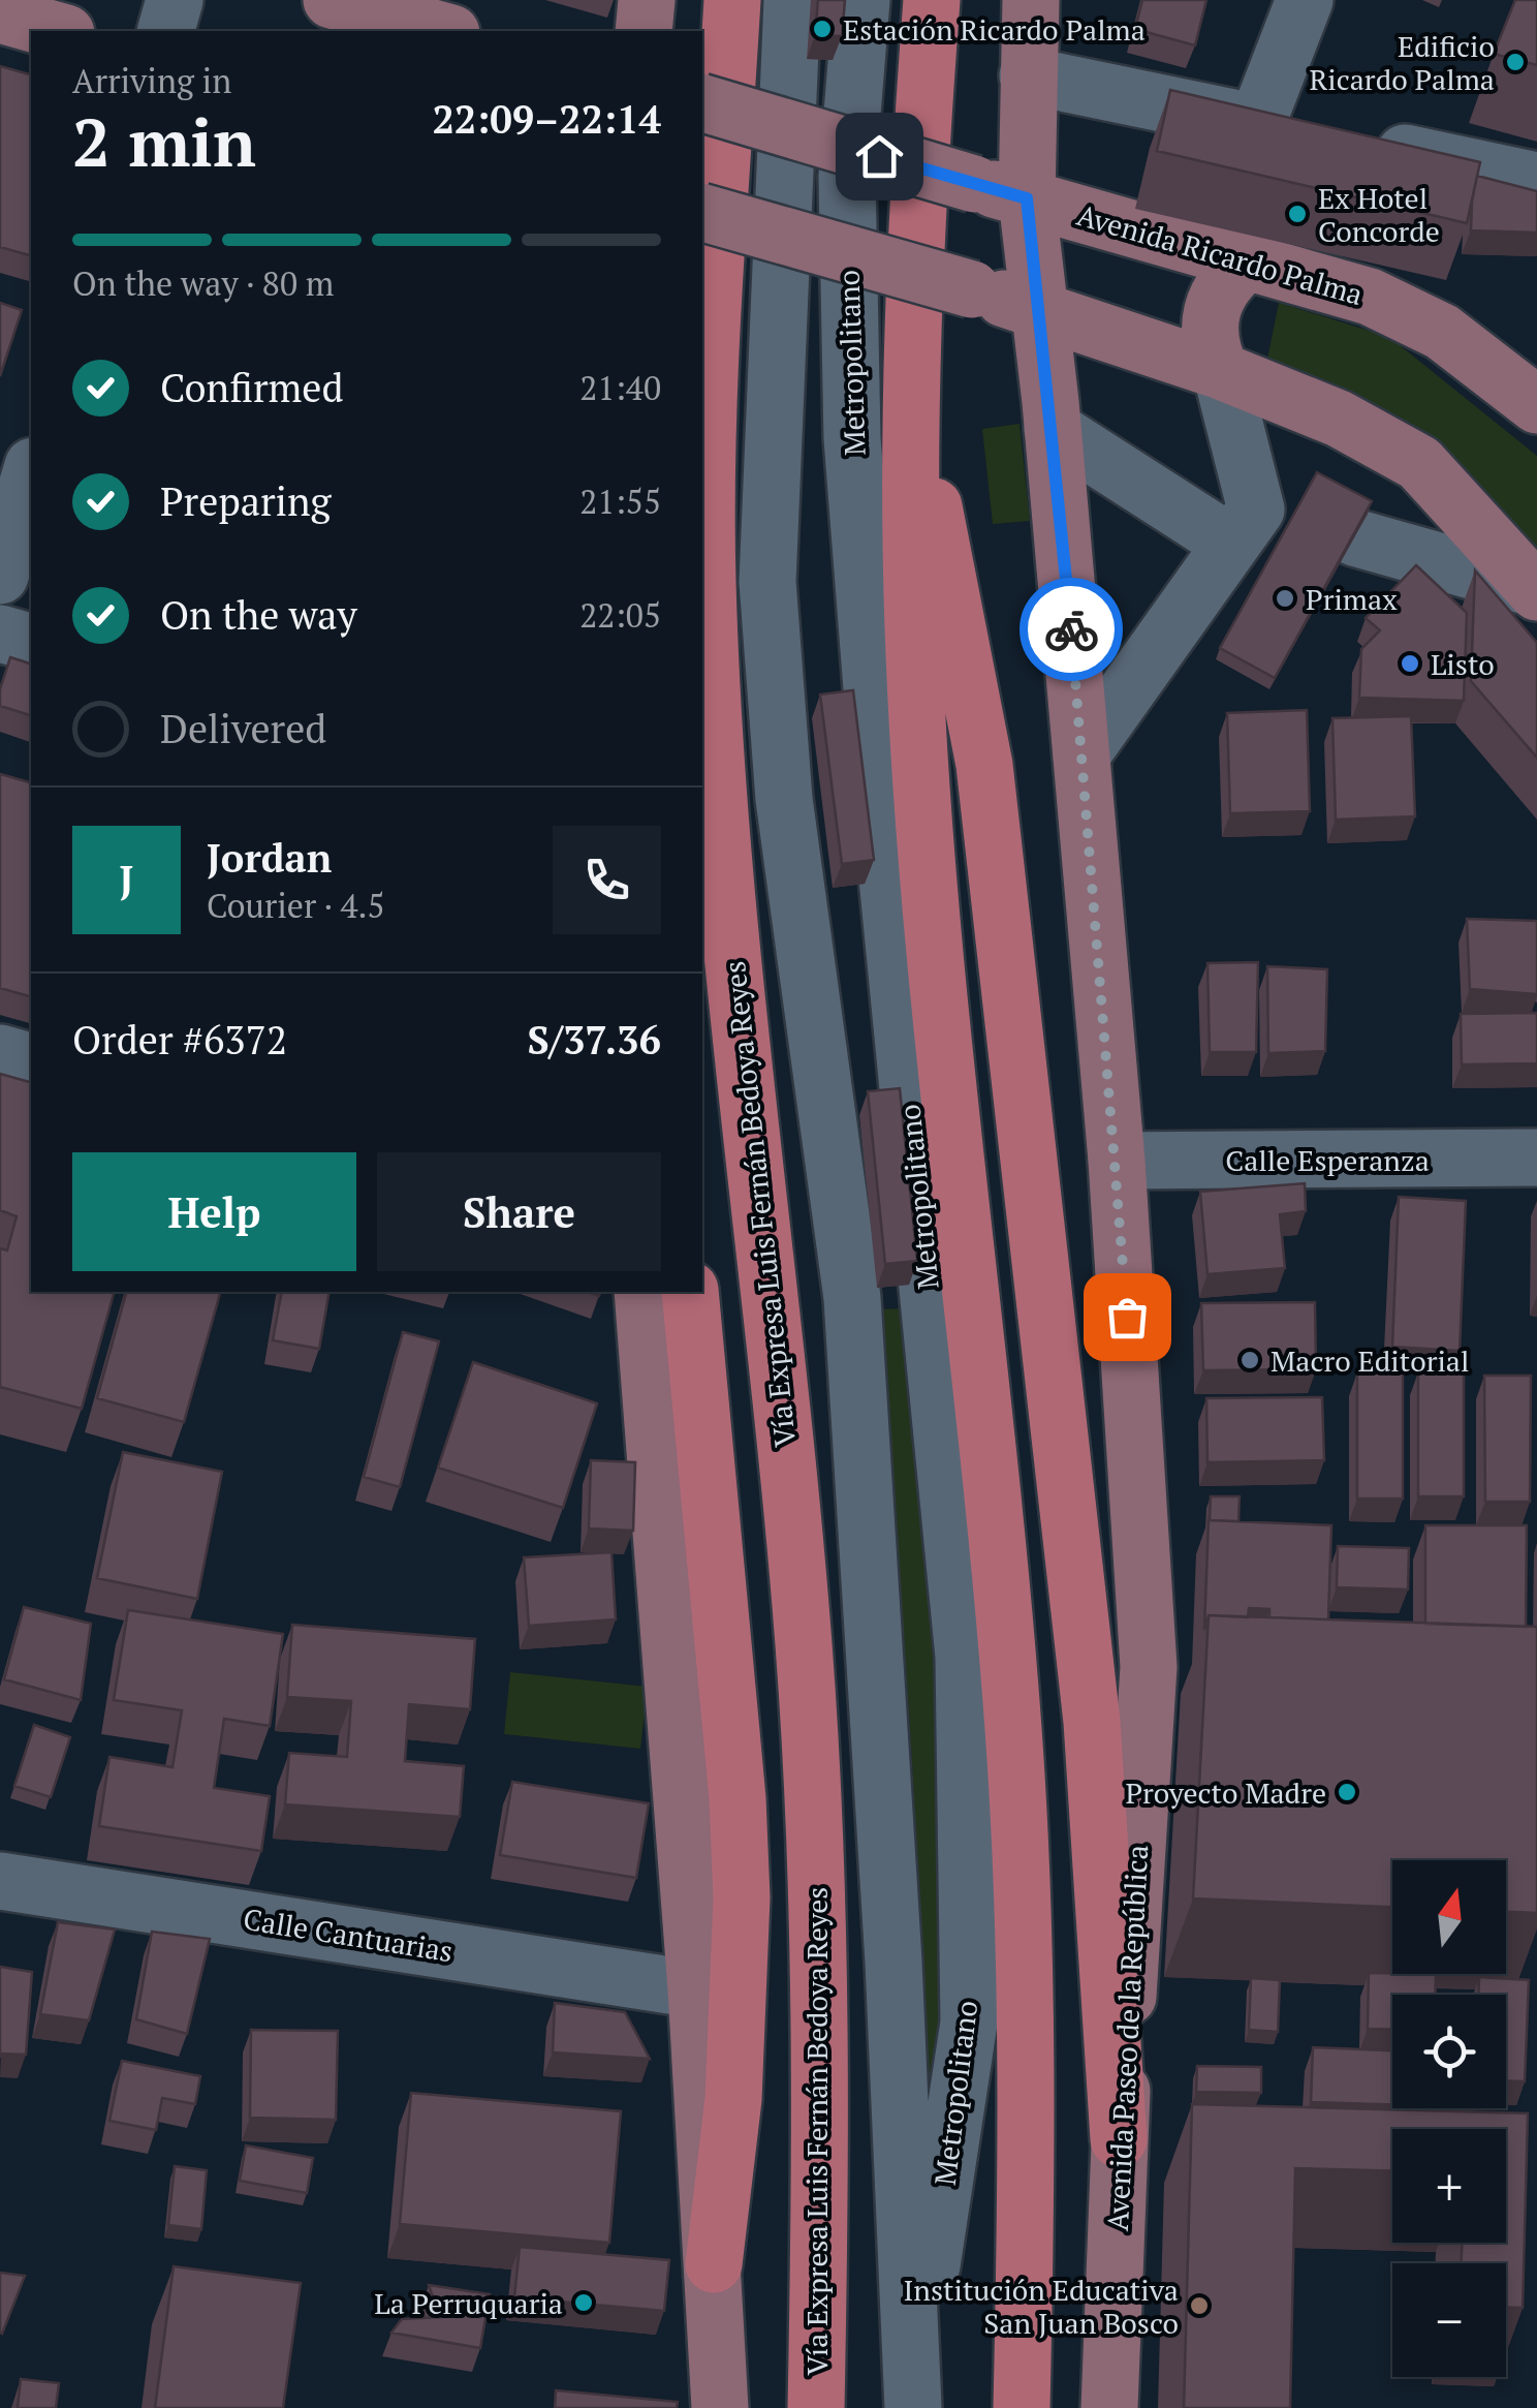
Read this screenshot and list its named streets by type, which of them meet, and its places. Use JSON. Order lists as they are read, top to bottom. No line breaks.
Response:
{"streets":{"highway":["Vía Expresa Luis Fernán Bedoya Reyes"],"main road":["Avenida Ricardo Palma","Avenida Paseo de la República"],"street":["Metropolitano","Calle Esperanza","Calle Cantuarias"]},"crossings":[["Avenida Ricardo Palma","Avenida Paseo de la República"],["Calle Esperanza","Avenida Paseo de la República"]],"places":["Estación Ricardo Palma","Edificio Ricardo Palma","Ex Hotel Concorde","Primax","Listo","Macro Editorial","Proyecto Madre","La Perruquaria","Institución Educativa San Juan Bosco"],"north":"top","page":{"heading":["2 min","Arriving in","22:09–22:14"],"panel":["Jordan","Courier · 4.5","Order #6372","S/37.36"],"bar":"On the way · 80 m","list":[["Confirmed","21:40"],["Preparing","21:55"],["On the way","22:05"],"Delivered"],"round":"J","buttons":["Help","Share"],"map_buttons":["+","−"]}}
